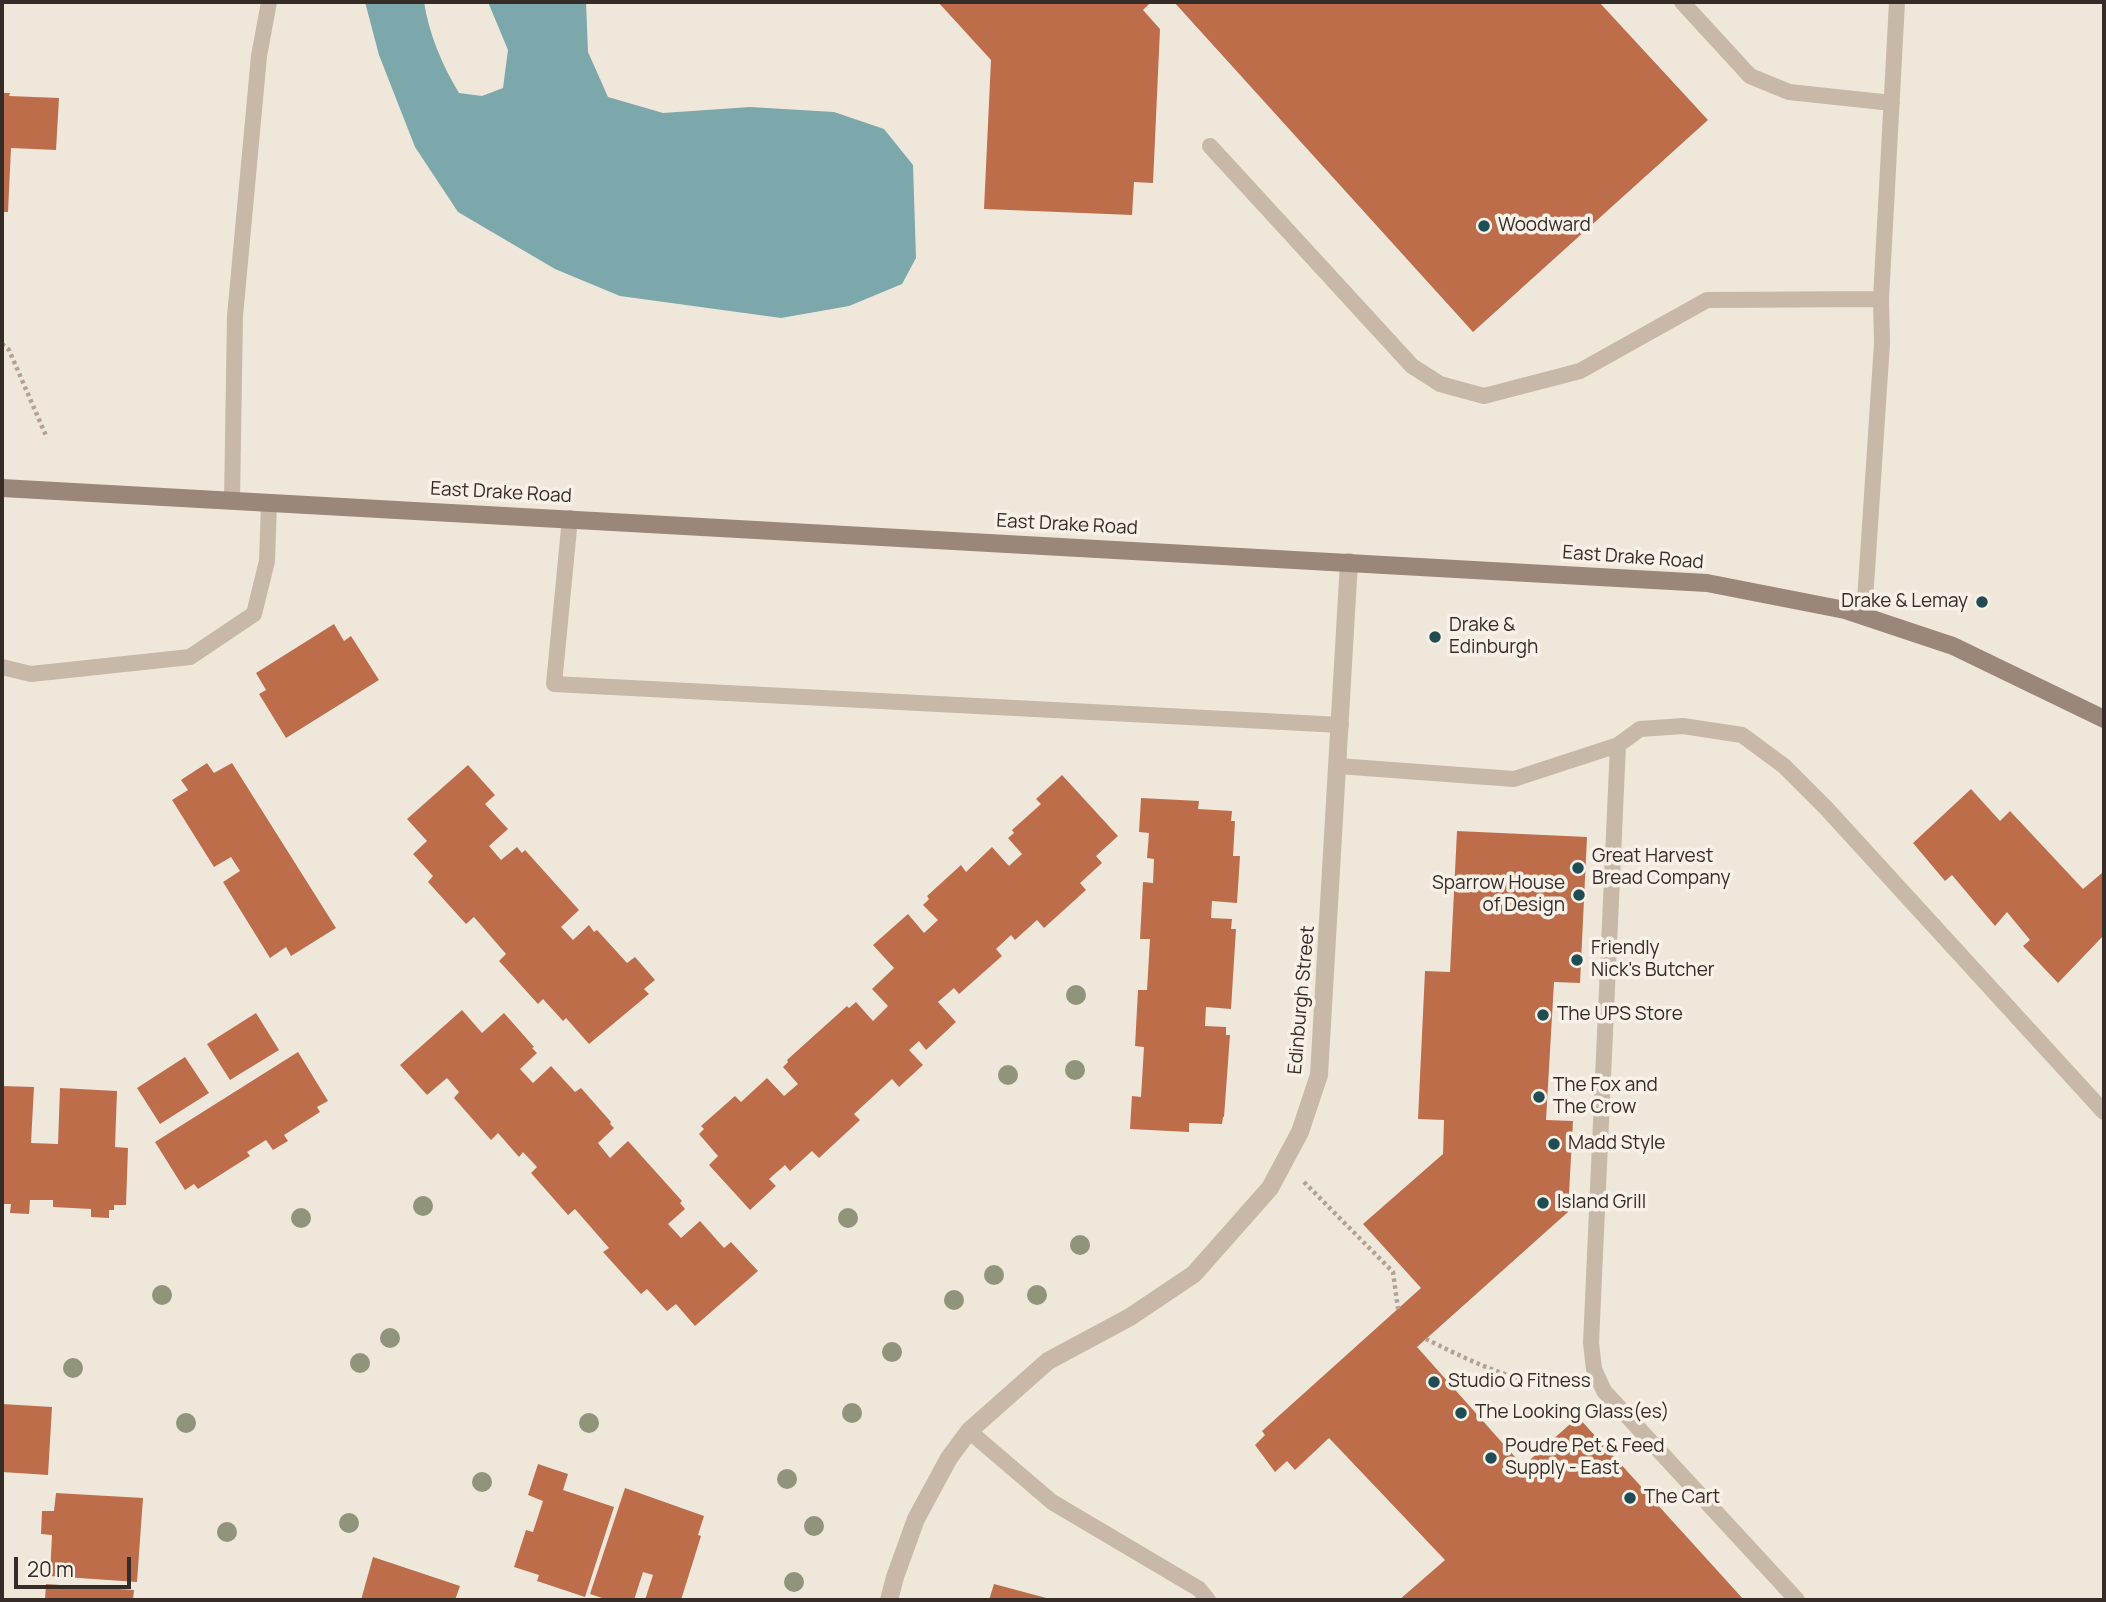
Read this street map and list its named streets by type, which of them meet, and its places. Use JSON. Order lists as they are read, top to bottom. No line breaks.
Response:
{"streets":{"main road":["East Drake Road"],"street":["Edinburgh Street"]},"crossings":[["East Drake Road","Edinburgh Street"]],"places":["Woodward","Drake & Lemay","Drake & Edinburgh","Great Harvest Bread Company","Sparrow House of Design","Friendly Nick's Butcher","The UPS Store","The Fox and The Crow","Madd Style","Island Grill","Studio Q Fitness","The Looking Glass(es)","Poudre Pet & Feed Supply - East","The Cart"],"scale_bar":"20 m"}
